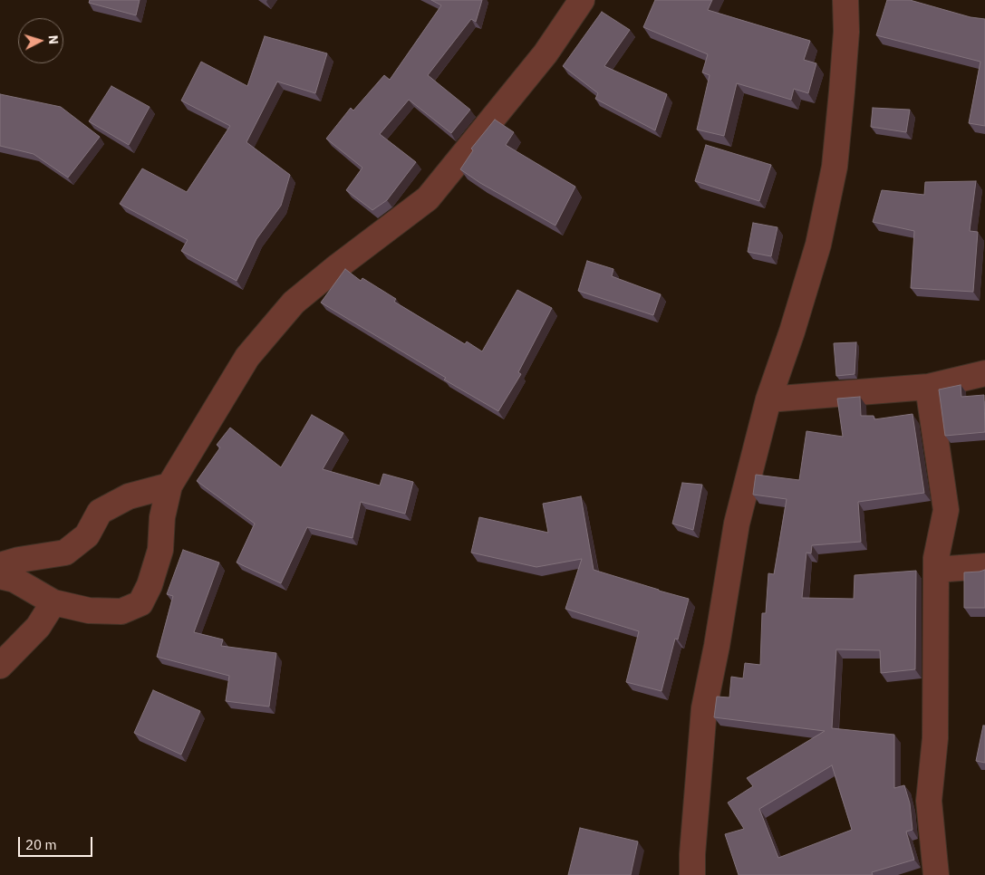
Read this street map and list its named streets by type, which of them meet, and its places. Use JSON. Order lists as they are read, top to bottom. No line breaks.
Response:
{"scale_bar":"20 m","north":"right"}
